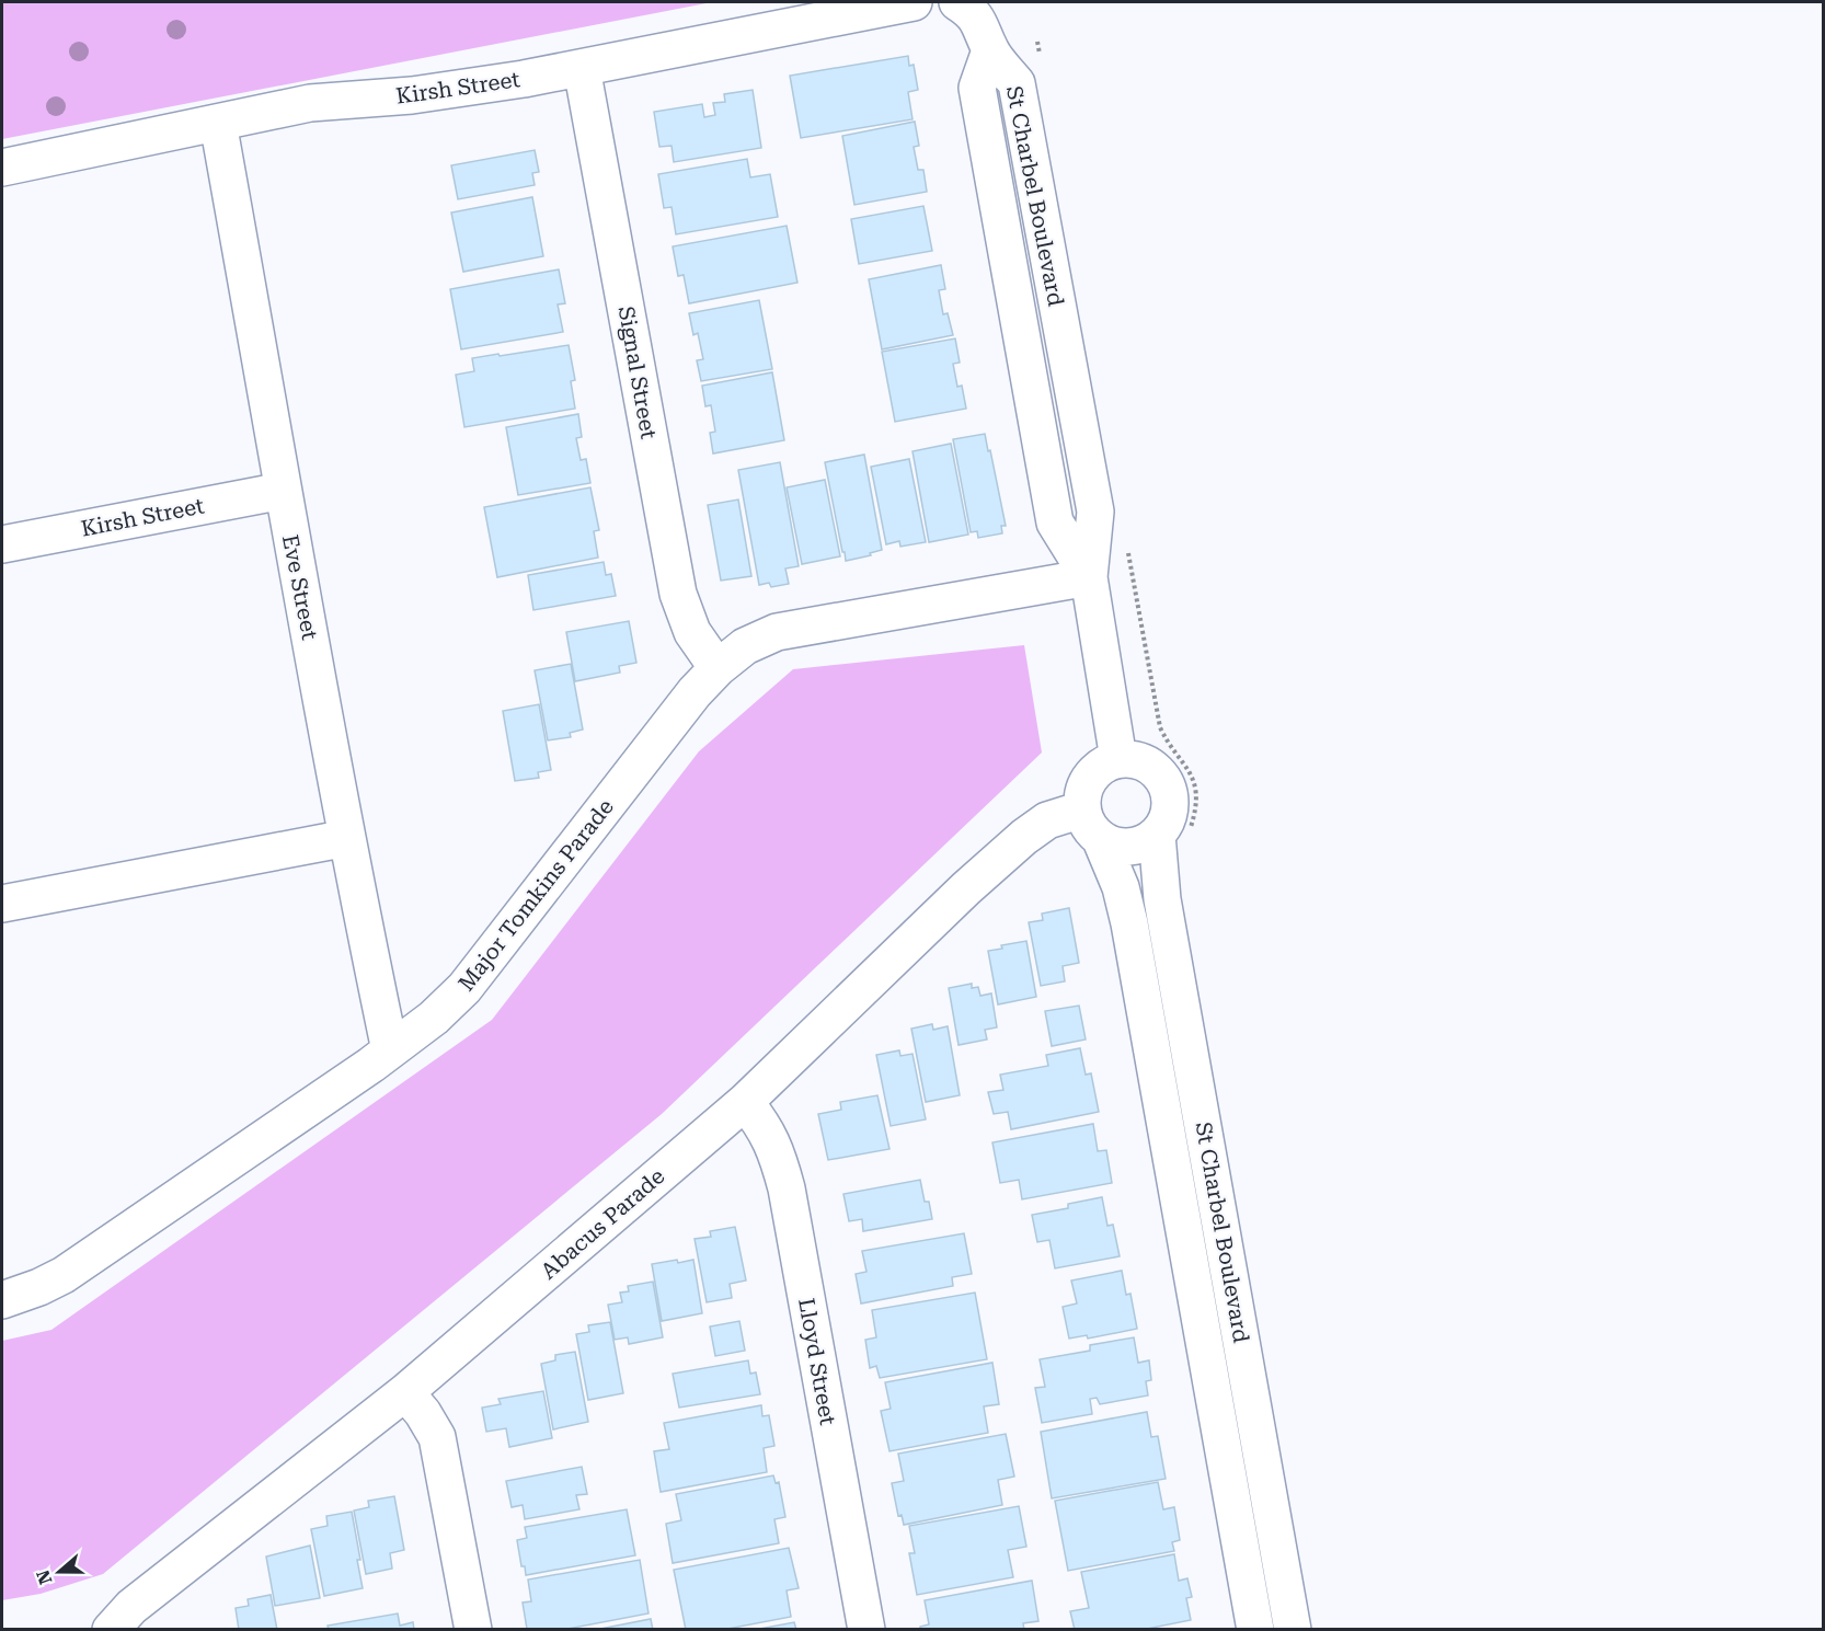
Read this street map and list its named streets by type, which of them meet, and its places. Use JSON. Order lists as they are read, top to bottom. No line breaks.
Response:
{"streets":{"street":["Kirsh Street","St Charbel Boulevard","Signal Street","Eve Street","Major Tomkins Parade","Abacus Parade","Lloyd Street"]},"crossings":[["Kirsh Street","Signal Street"],["Kirsh Street","Eve Street"],["St Charbel Boulevard","Major Tomkins Parade"],["St Charbel Boulevard","Abacus Parade"],["Signal Street","Major Tomkins Parade"],["Eve Street","Major Tomkins Parade"],["Abacus Parade","Lloyd Street"]],"north":"left"}
